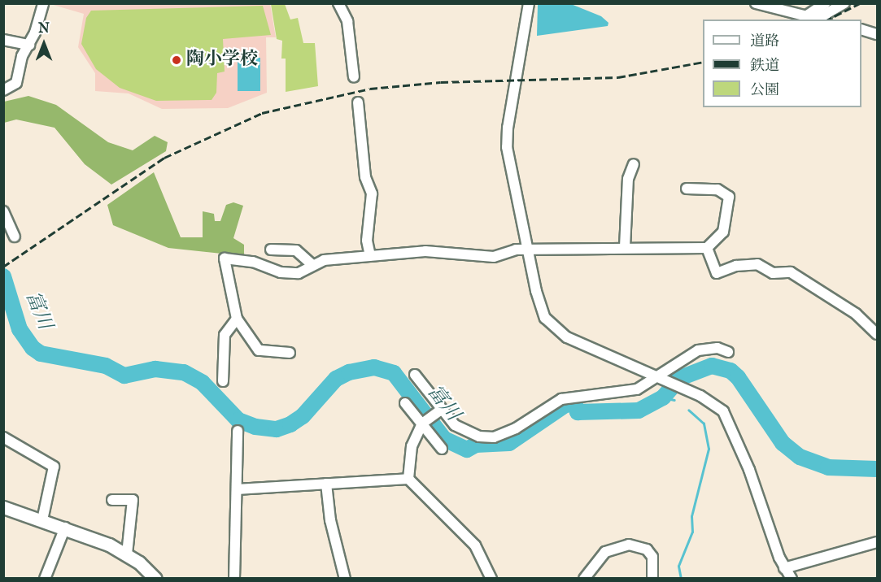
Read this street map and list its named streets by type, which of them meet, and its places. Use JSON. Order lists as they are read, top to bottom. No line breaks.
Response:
{"water":["富川"],"places":["陶小学校"],"legend":["道路","鉄道","公園"],"north":"top"}
